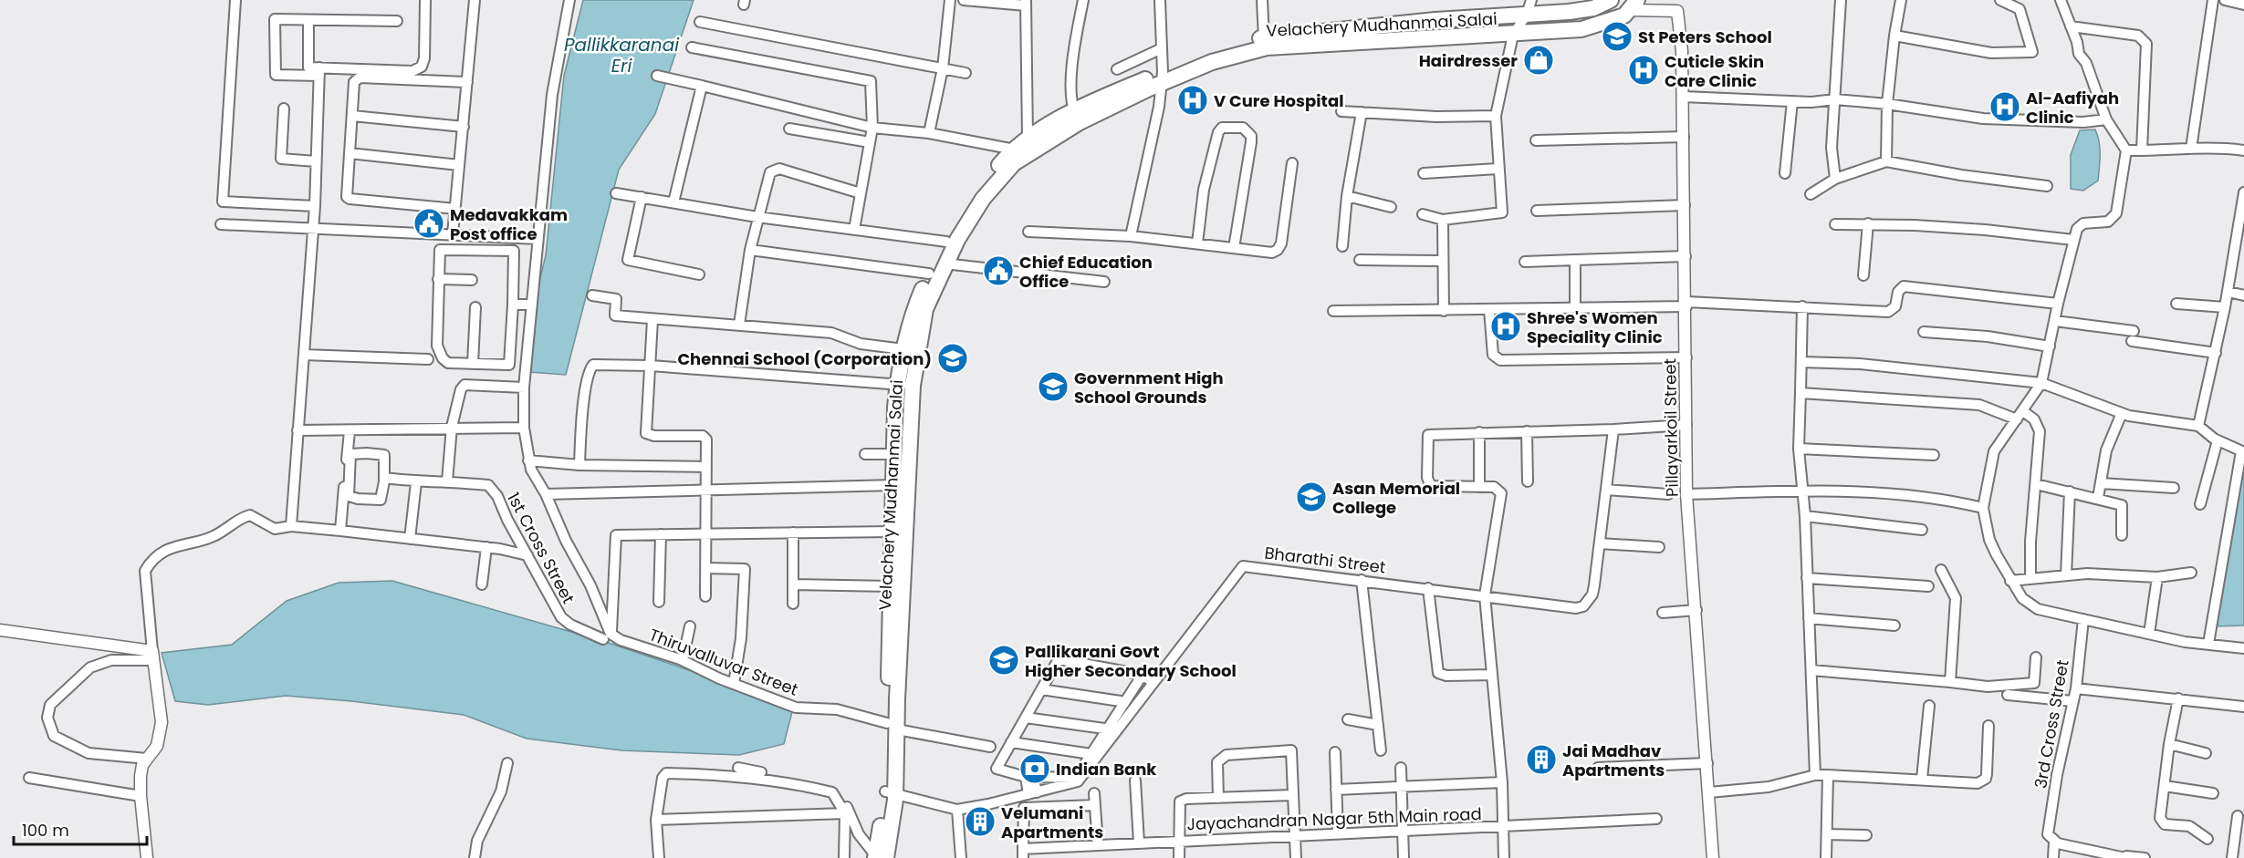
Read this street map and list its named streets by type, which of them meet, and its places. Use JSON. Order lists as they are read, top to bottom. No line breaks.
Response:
{"streets":{"main road":["Velachery Mudhanmai Salai"],"street":["Pillayarkoil Street","1st Cross Street","Bharathi Street","Thiruvalluvar Street","3rd Cross Street","Jayachandran Nagar 5th Main road"]},"crossings":[["Velachery Mudhanmai Salai","Pillayarkoil Street"],["Velachery Mudhanmai Salai","Bharathi Street"],["Velachery Mudhanmai Salai","Thiruvalluvar Street"],["1st Cross Street","Thiruvalluvar Street"]],"water":["Pallikkaranai Eri"],"places":{"school or university":["St Peters School","Chennai School (Corporation)","Government High School Grounds","Asan Memorial College","Pallikarani Govt Higher Secondary School"],"shop":["Hairdresser"],"hospital":["Cuticle Skin Care Clinic","V Cure Hospital","Al-Aafiyah Clinic","Shree's Women Speciality Clinic"],"public building":["Medavakkam Post office","Chief Education Office"],"building":["Jai Madhav Apartments","Velumani Apartments"],"bank":["Indian Bank"]},"scale_bar":"100 m"}
